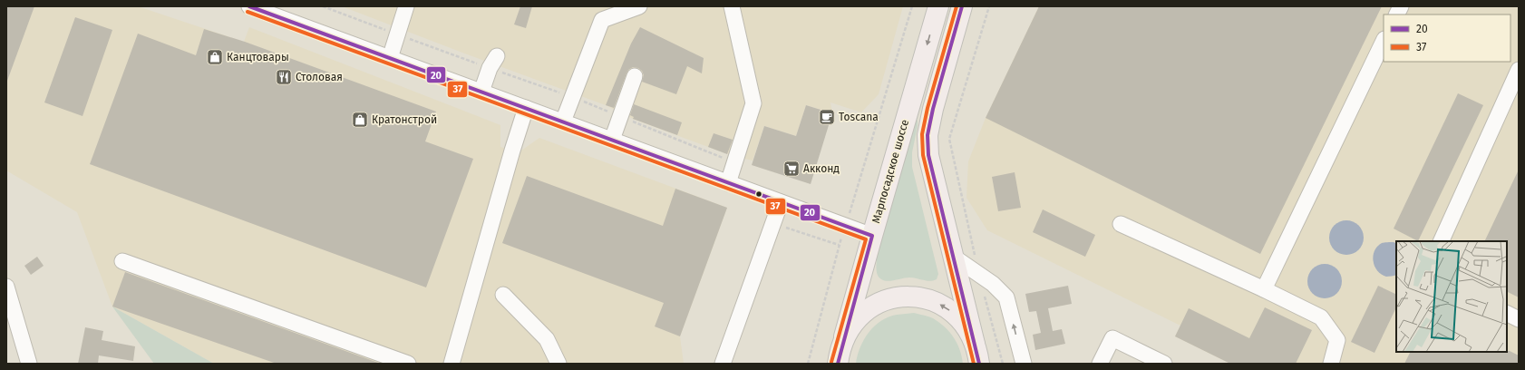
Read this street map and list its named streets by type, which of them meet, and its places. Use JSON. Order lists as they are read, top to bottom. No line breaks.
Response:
{"streets":{"main road":["Марпосадское шоссе"]},"places":{"shop":["Канцтовары","Кратонстрой"],"restaurant":["Столовая"],"cafe":["Toscana"],"supermarket":["Акконд"]},"lines":["transit line 20","transit line 37"],"legend":["20","37"]}
